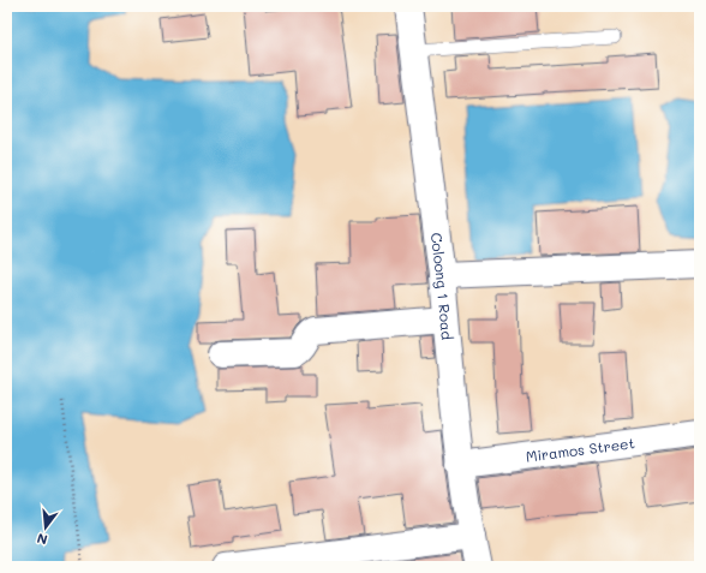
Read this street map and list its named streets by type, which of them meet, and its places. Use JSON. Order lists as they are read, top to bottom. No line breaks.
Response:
{"streets":{"street":["Coloong 1 Road","Miramos Street"]},"crossings":[["Coloong 1 Road","Miramos Street"]],"north":"bottom"}
